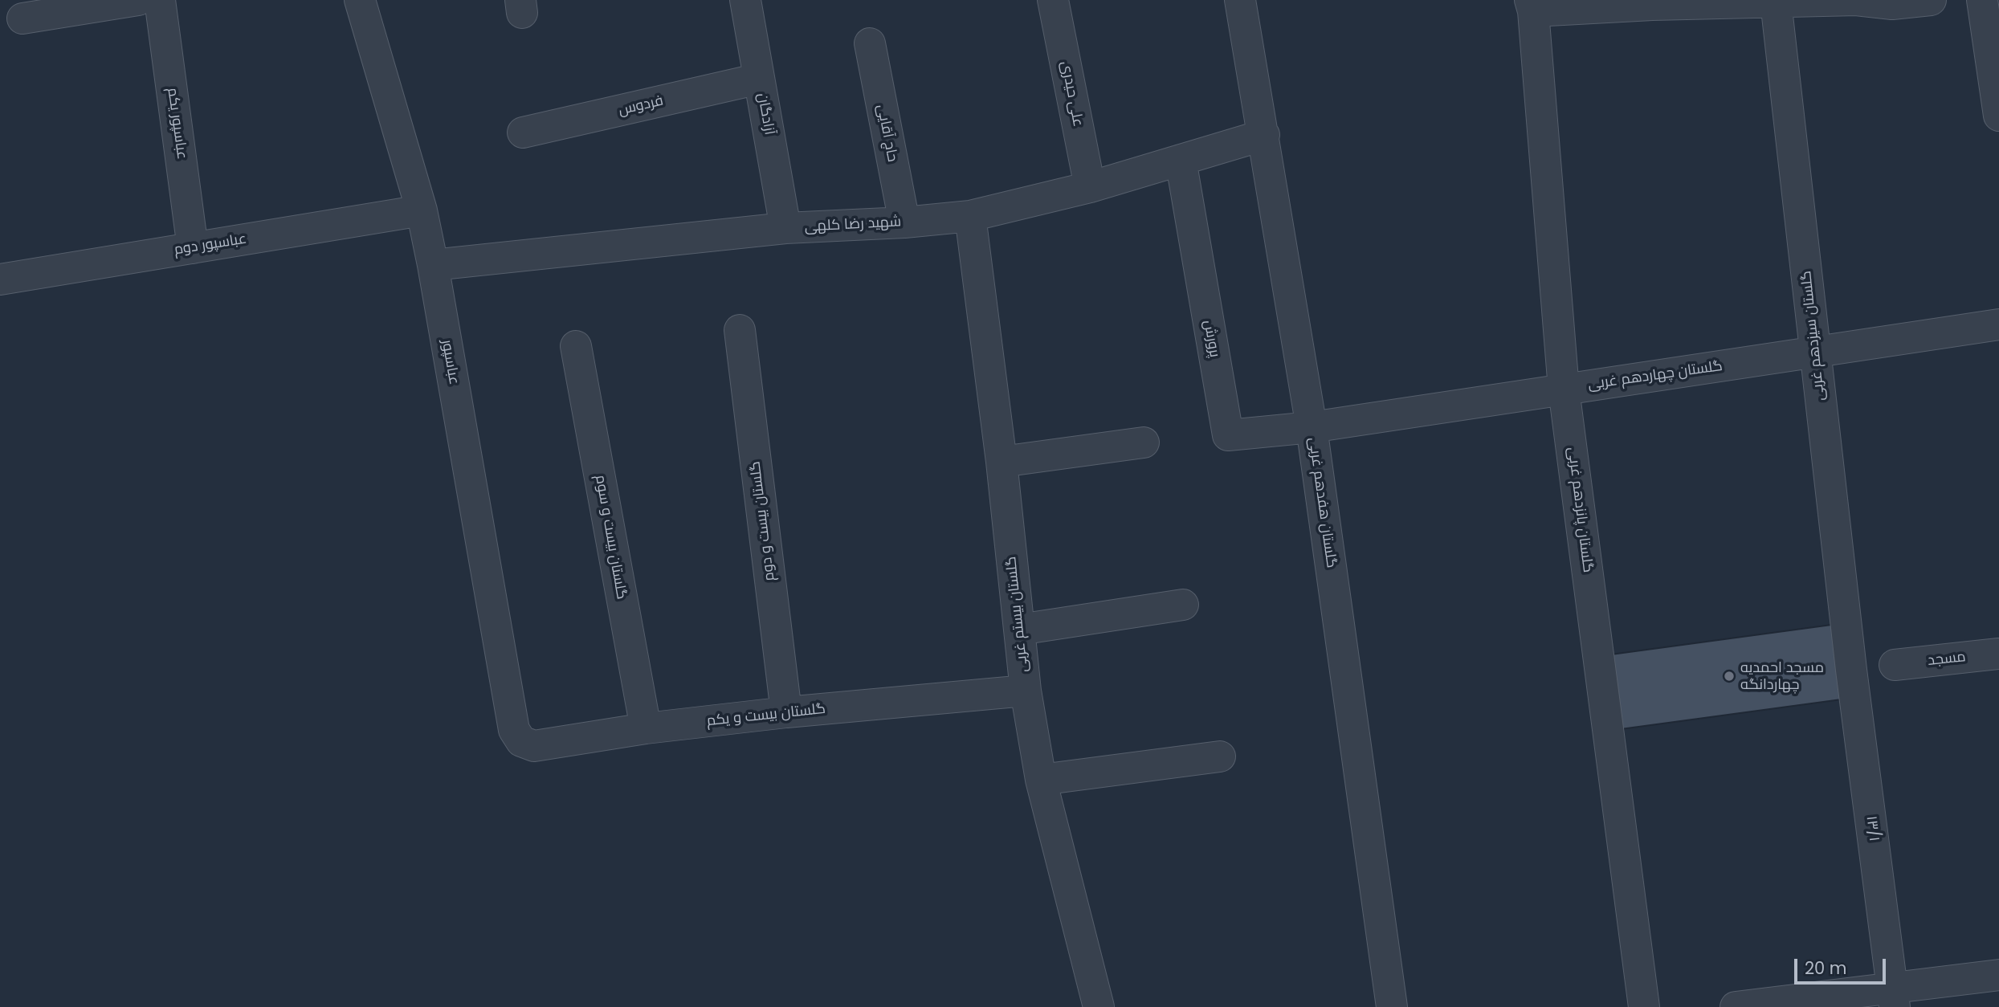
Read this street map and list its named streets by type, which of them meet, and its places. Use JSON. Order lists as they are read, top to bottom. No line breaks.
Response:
{"streets":{"street":["علی حیدری","فردوس","آزادگان","عباسپور یکم","حاج آقایی","شهید رضا کلهی","عباسپور دوم","گلستان سیزدهم غربی","پرورش","عباسپور","گلستان چهاردهم غربی","گلستان هفدهم غربی","گلستان پانزدهم غربی","گلستان بیست و دوم","گلستان بیست و سوم","گلستان بیستم غربی","مسجد","گلستان بیست و یکم","۱۳/۱"]},"crossings":[["علی حیدری","شهید رضا کلهی"],["فردوس","آزادگان"],["آزادگان","شهید رضا کلهی"],["عباسپور یکم","عباسپور دوم"],["حاج آقایی","شهید رضا کلهی"],["شهید رضا کلهی","پرورش"],["شهید رضا کلهی","عباسپور"],["شهید رضا کلهی","گلستان هفدهم غربی"],["شهید رضا کلهی","گلستان بیستم غربی"],["عباسپور دوم","عباسپور"],["گلستان سیزدهم غربی","گلستان چهاردهم غربی"],["گلستان سیزدهم غربی","۱۳/۱"],["پرورش","گلستان چهاردهم غربی"],["پرورش","گلستان هفدهم غربی"],["عباسپور","گلستان بیست و یکم"],["گلستان چهاردهم غربی","گلستان هفدهم غربی"],["گلستان چهاردهم غربی","گلستان پانزدهم غربی"],["گلستان بیست و دوم","گلستان بیست و یکم"],["گلستان بیست و سوم","گلستان بیست و یکم"],["گلستان بیستم غربی","گلستان بیست و یکم"]],"places":["مسجد احمدیه چهاردانگه"],"scale_bar":"20 m"}
